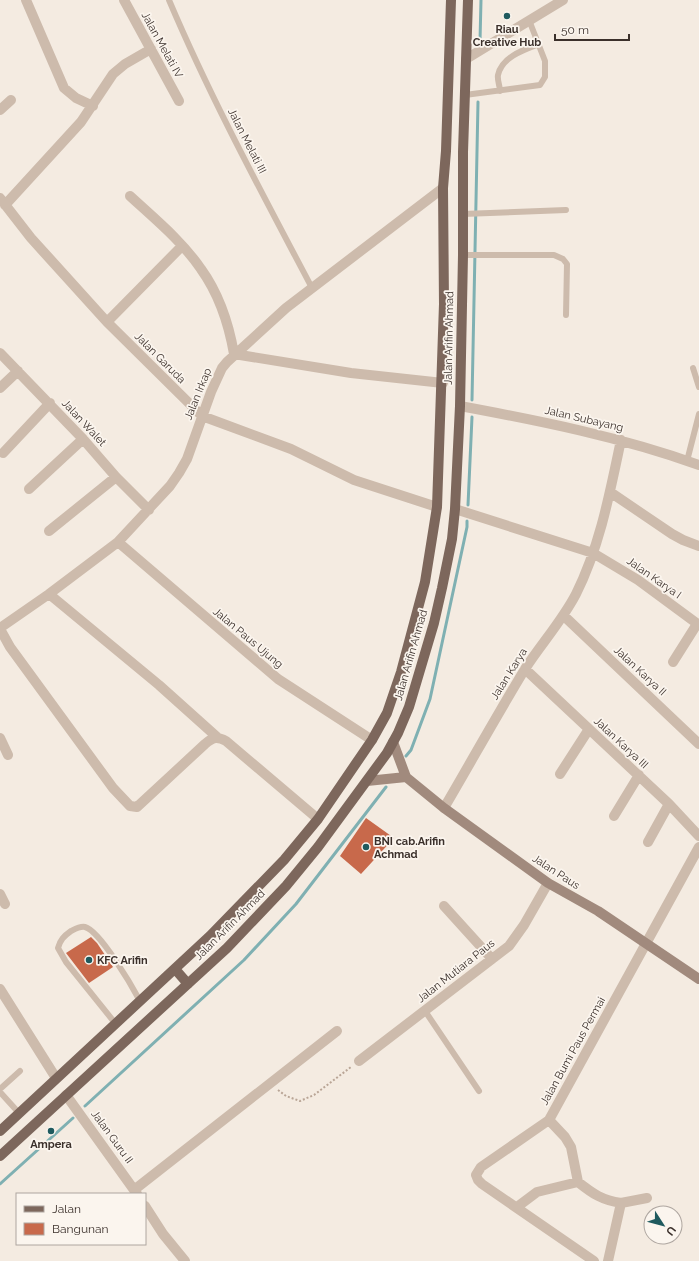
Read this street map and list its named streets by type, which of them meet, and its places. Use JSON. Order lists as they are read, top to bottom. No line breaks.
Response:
{"streets":{"main road":["Jalan Arifin Ahmad","Jalan Paus"],"street":["Jalan Melati IV","Jalan Garuda","Jalan Irkap","Jalan Subayang","Jalan Walet","Jalan Karya I","Jalan Paus Ujung","Jalan Karya II","Jalan Karya","Jalan Karya III","Jalan Mutiara Paus","Jalan Bumi Paus Permai","Jalan Guru II"],"lane":["Jalan Melati III"]},"crossings":[["Jalan Melati III","Jalan Irkap"],["Jalan Arifin Ahmad","Jalan Garuda"],["Jalan Arifin Ahmad","Jalan Irkap"],["Jalan Arifin Ahmad","Jalan Subayang"],["Jalan Arifin Ahmad","Jalan Paus Ujung"],["Jalan Arifin Ahmad","Jalan Guru II"],["Jalan Garuda","Jalan Irkap"],["Jalan Irkap","Jalan Walet"],["Jalan Irkap","Jalan Paus Ujung"],["Jalan Subayang","Jalan Karya"],["Jalan Karya I","Jalan Karya"],["Jalan Karya II","Jalan Karya"],["Jalan Karya","Jalan Karya III"],["Jalan Karya","Jalan Paus"],["Jalan Paus","Jalan Mutiara Paus"],["Jalan Paus","Jalan Bumi Paus Permai"]],"places":["Riau Creative Hub","BNI cab.Arifin Achmad","KFC Arifin","Ampera"],"legend":["Jalan","Bangunan"],"scale_bar":"50 m","north":"bottom right"}
